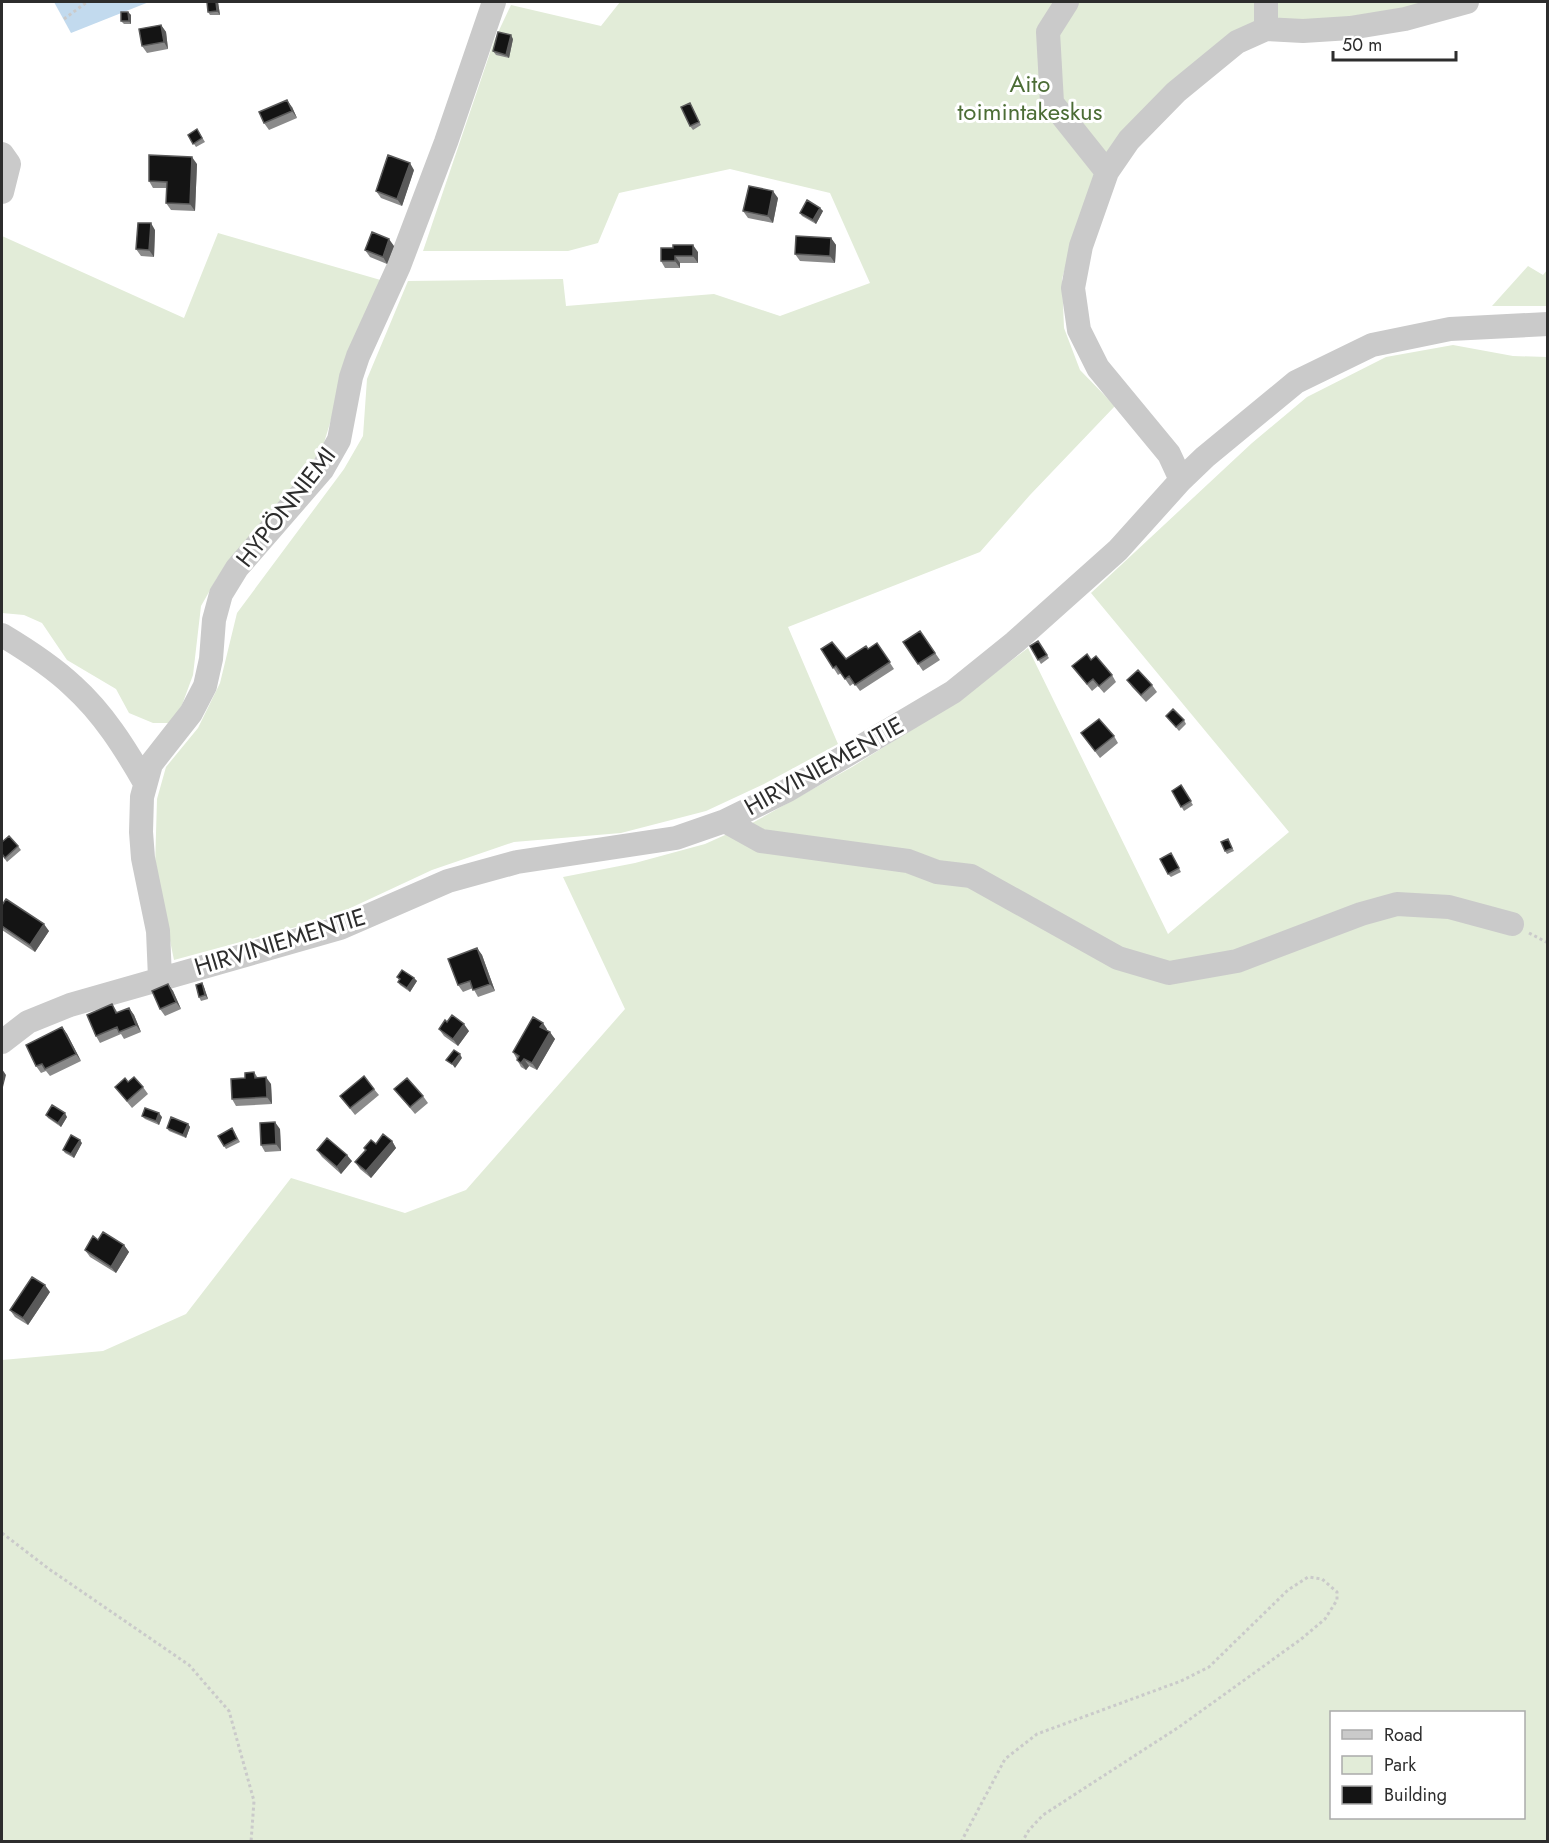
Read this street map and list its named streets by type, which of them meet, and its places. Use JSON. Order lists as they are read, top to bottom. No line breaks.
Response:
{"streets":{"street":["HYPÖNNIEMI","HIRVINIEMENTIE"]},"crossings":[["HYPÖNNIEMI","HIRVINIEMENTIE"]],"parks":["Aito toimintakeskus"],"legend":["Road","Park","Building"],"scale_bar":"50 m"}
